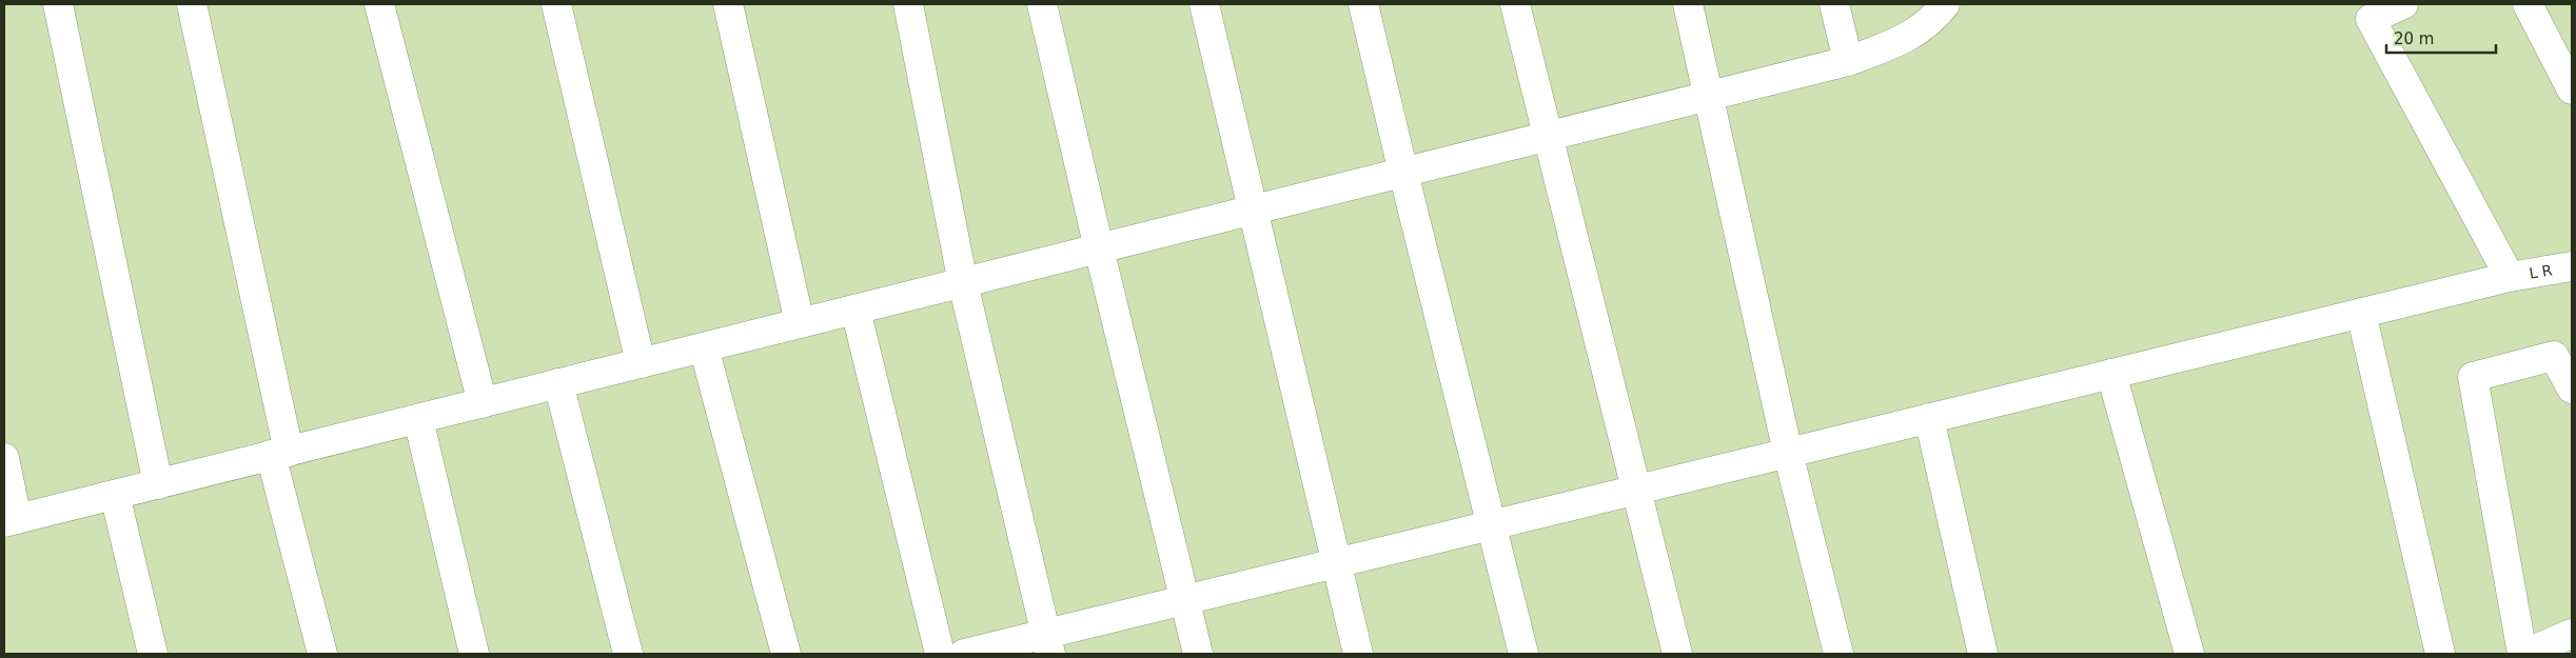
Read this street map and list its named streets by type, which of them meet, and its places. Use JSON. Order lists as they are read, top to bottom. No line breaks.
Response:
{"streets":{"street":["L R"]},"scale_bar":"20 m"}
